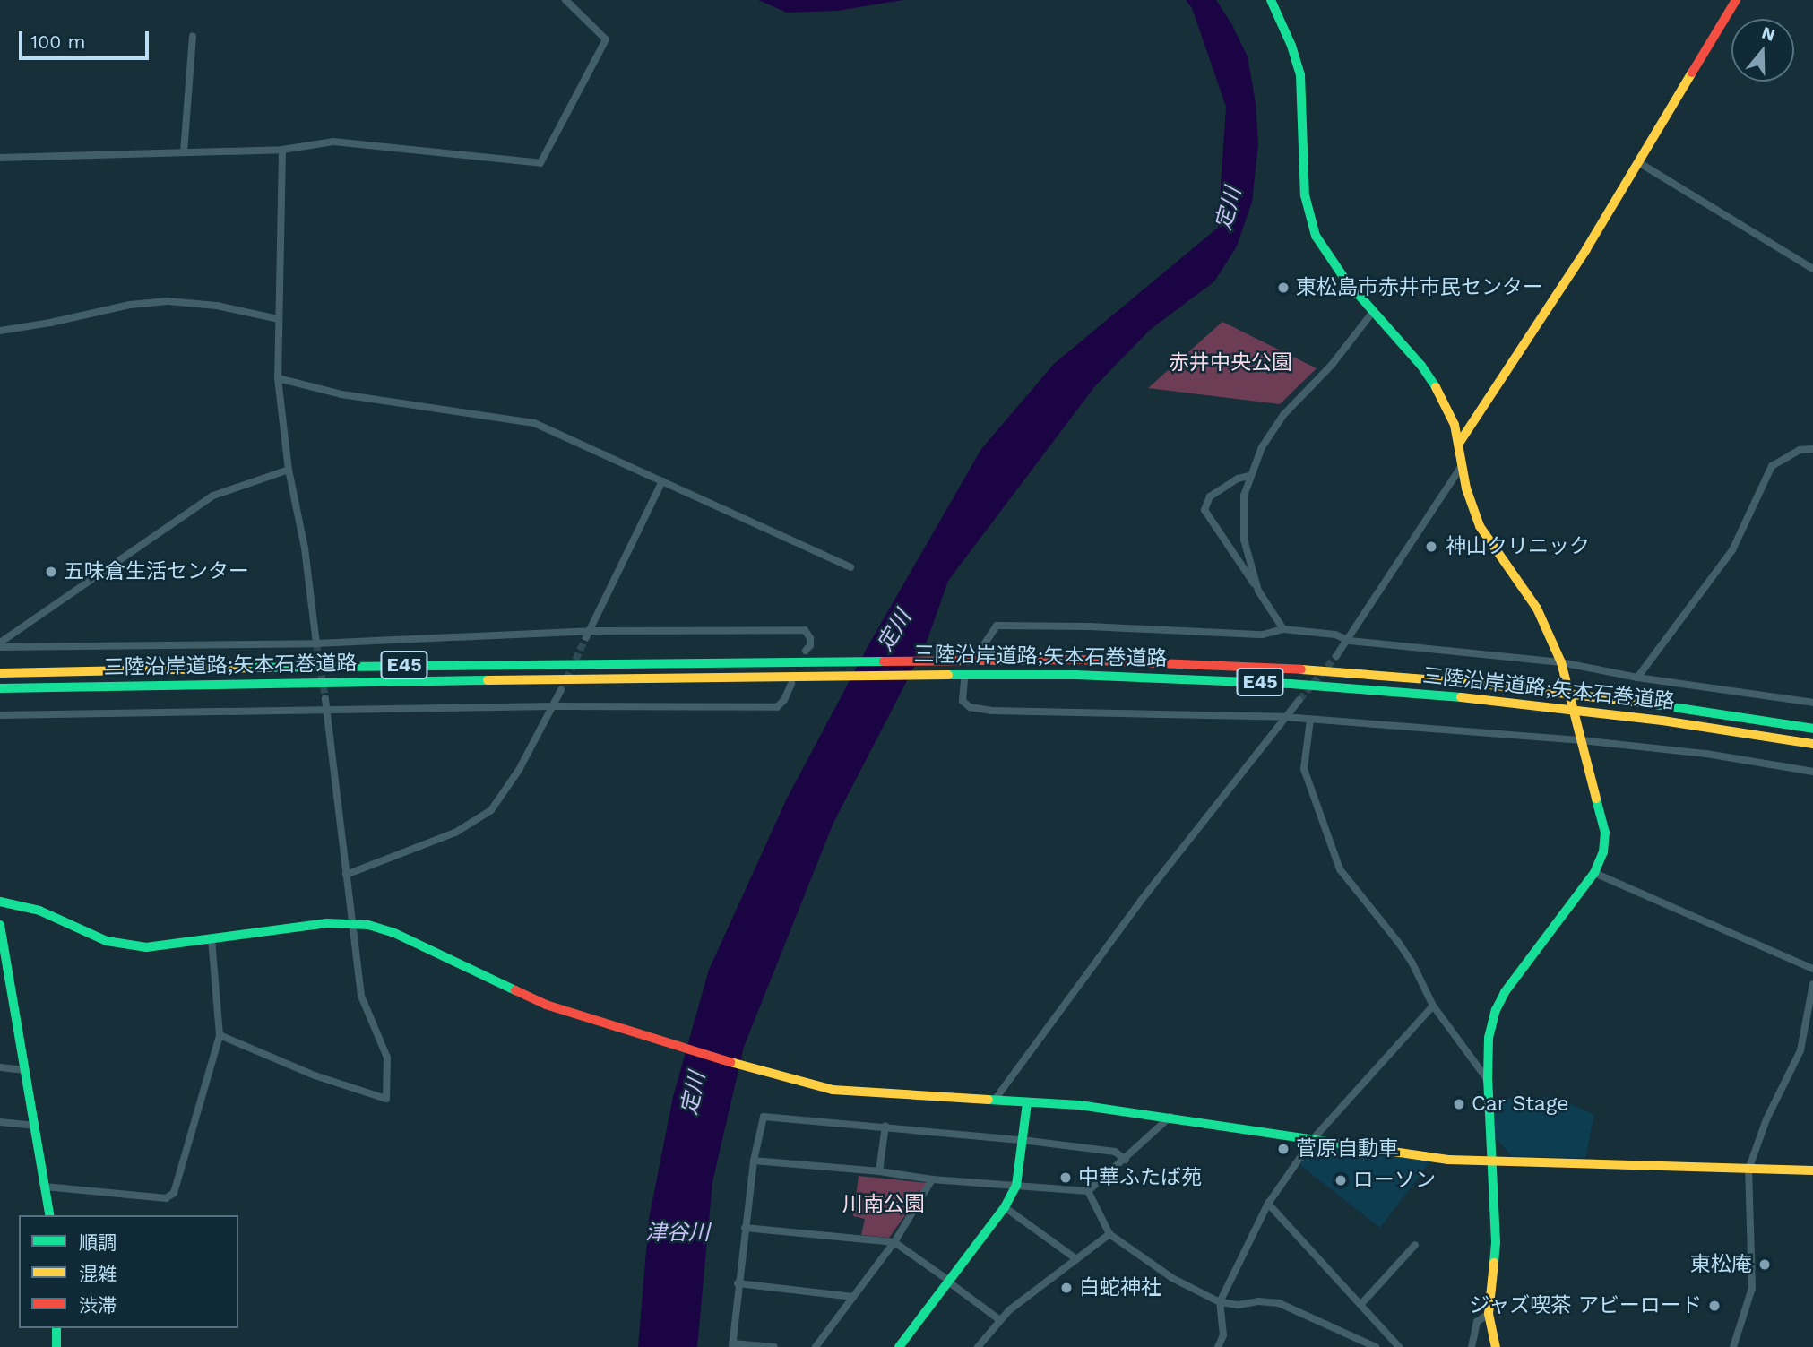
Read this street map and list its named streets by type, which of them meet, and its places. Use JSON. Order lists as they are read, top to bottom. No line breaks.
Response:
{"streets":{"main road":["三陸沿岸道路;矢本石巻道路","E45"]},"water":["定川","津谷川"],"parks":["赤井中央公園","川南公園"],"places":["東松島市赤井市民センター","神山クリニック","五味倉生活センター","Car Stage","菅原自動車","中華ふたば苑","ローソン","東松庵","白蛇神社","ジャズ喫茶 アビーロード"],"legend":["順調","混雑","渋滞"],"scale_bar":"100 m","north":"top"}
